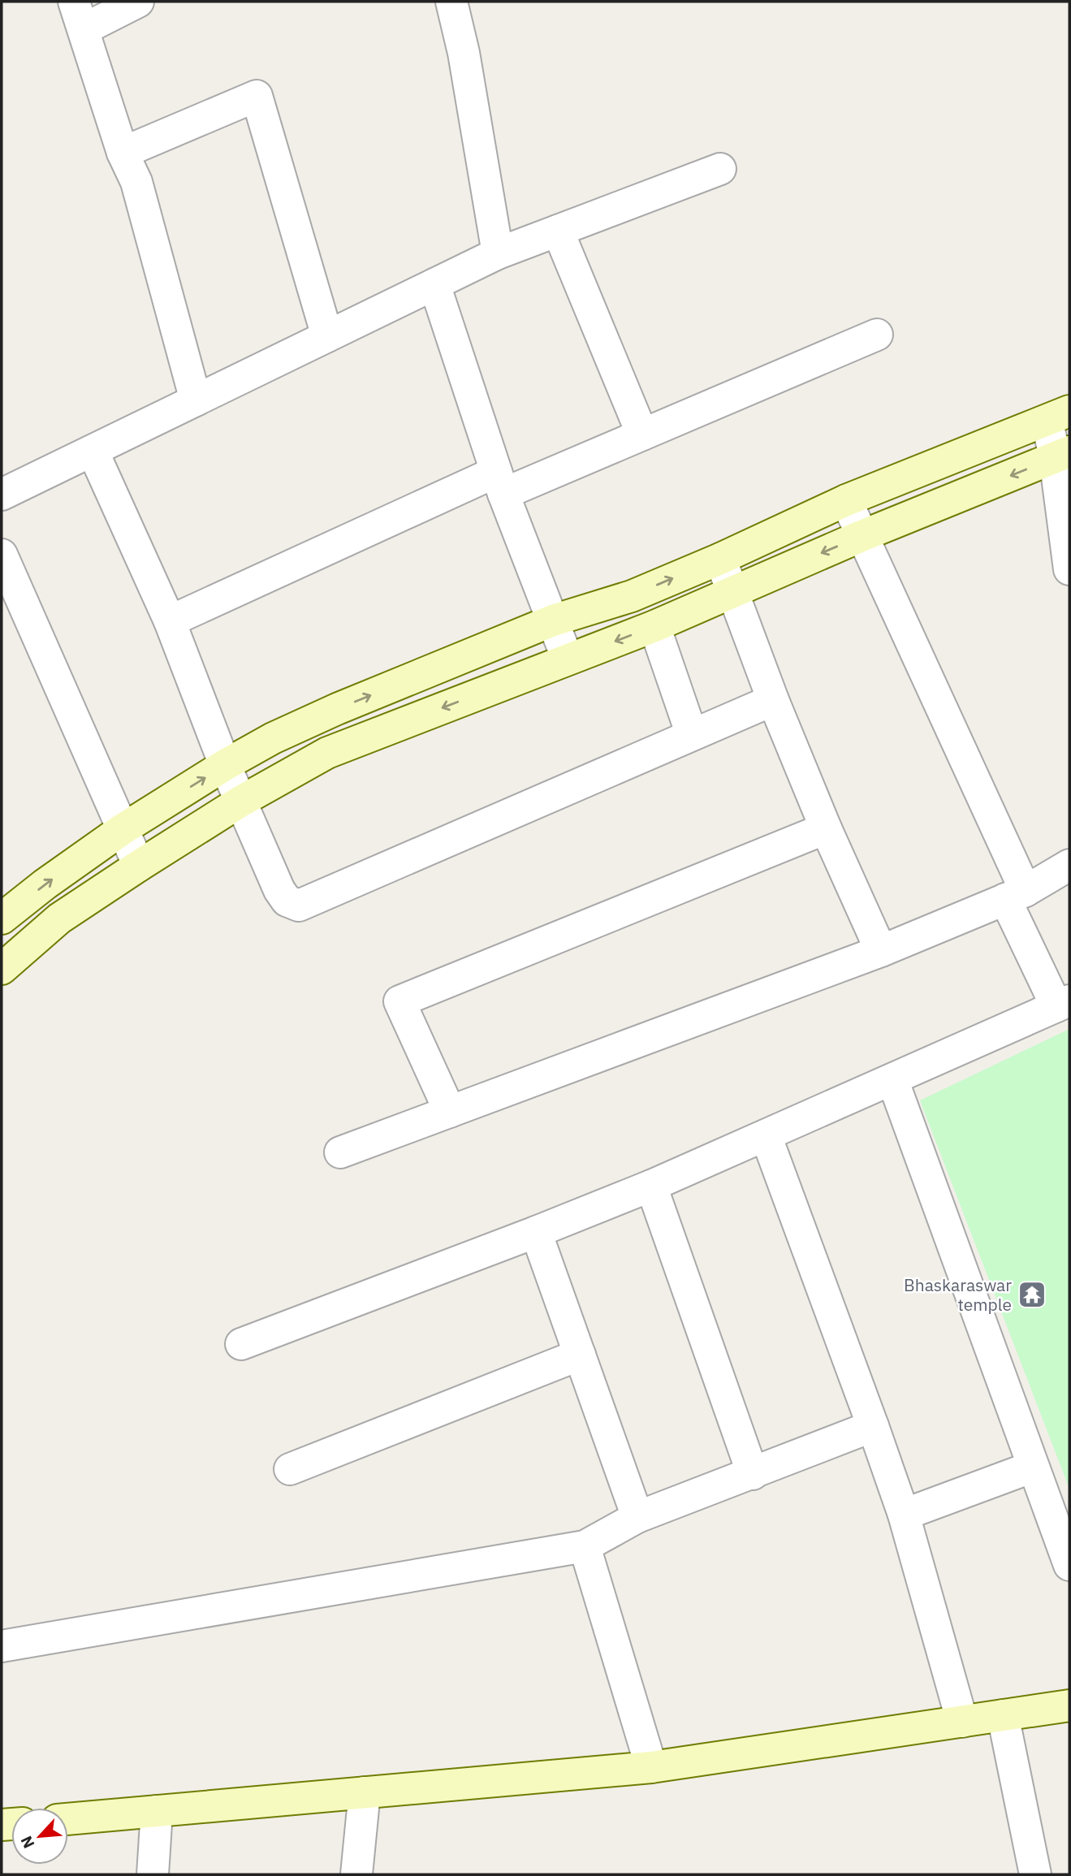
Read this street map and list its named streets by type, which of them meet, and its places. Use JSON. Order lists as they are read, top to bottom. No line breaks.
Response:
{"places":{"temple":["Bhaskaraswar temple"]},"north":"bottom left"}
